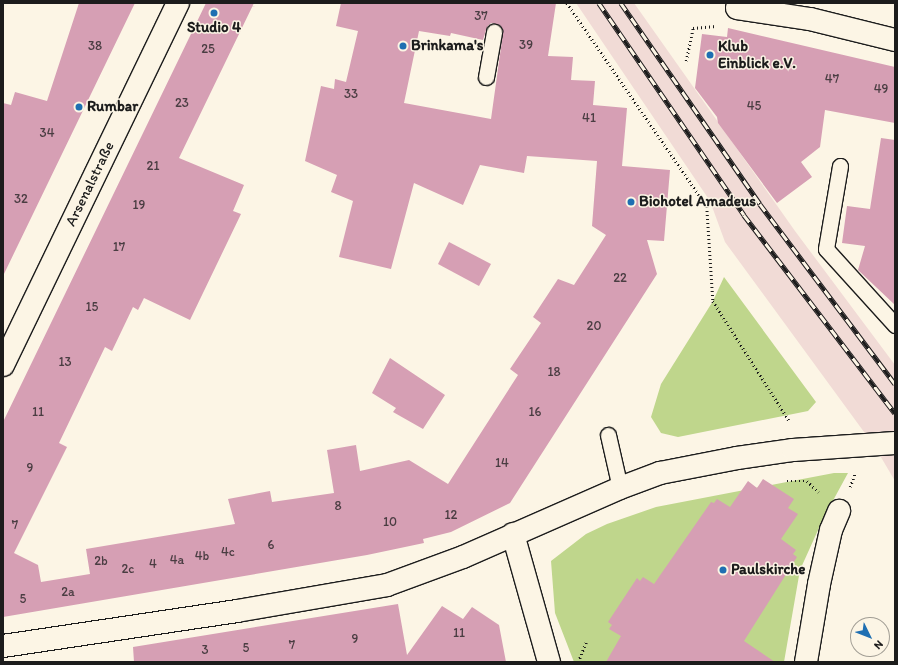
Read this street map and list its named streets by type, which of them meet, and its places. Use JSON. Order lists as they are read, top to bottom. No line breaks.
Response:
{"streets":{"street":["Arsenalstraße"]},"places":["Studio 4","Brinkama's","Klub Einblick e.V.","Rumbar","Biohotel Amadeus","Paulskirche"],"house_numbers":["37","39","38","25","47","49","33","23","45","41","34","21","32","19","17","22","15","20","13","18","11","16","14","9","8","12","10","7","6","4c","4b","4a","2b","4","2c","2a","5","11","9","7","5","3"],"north":"bottom right"}
